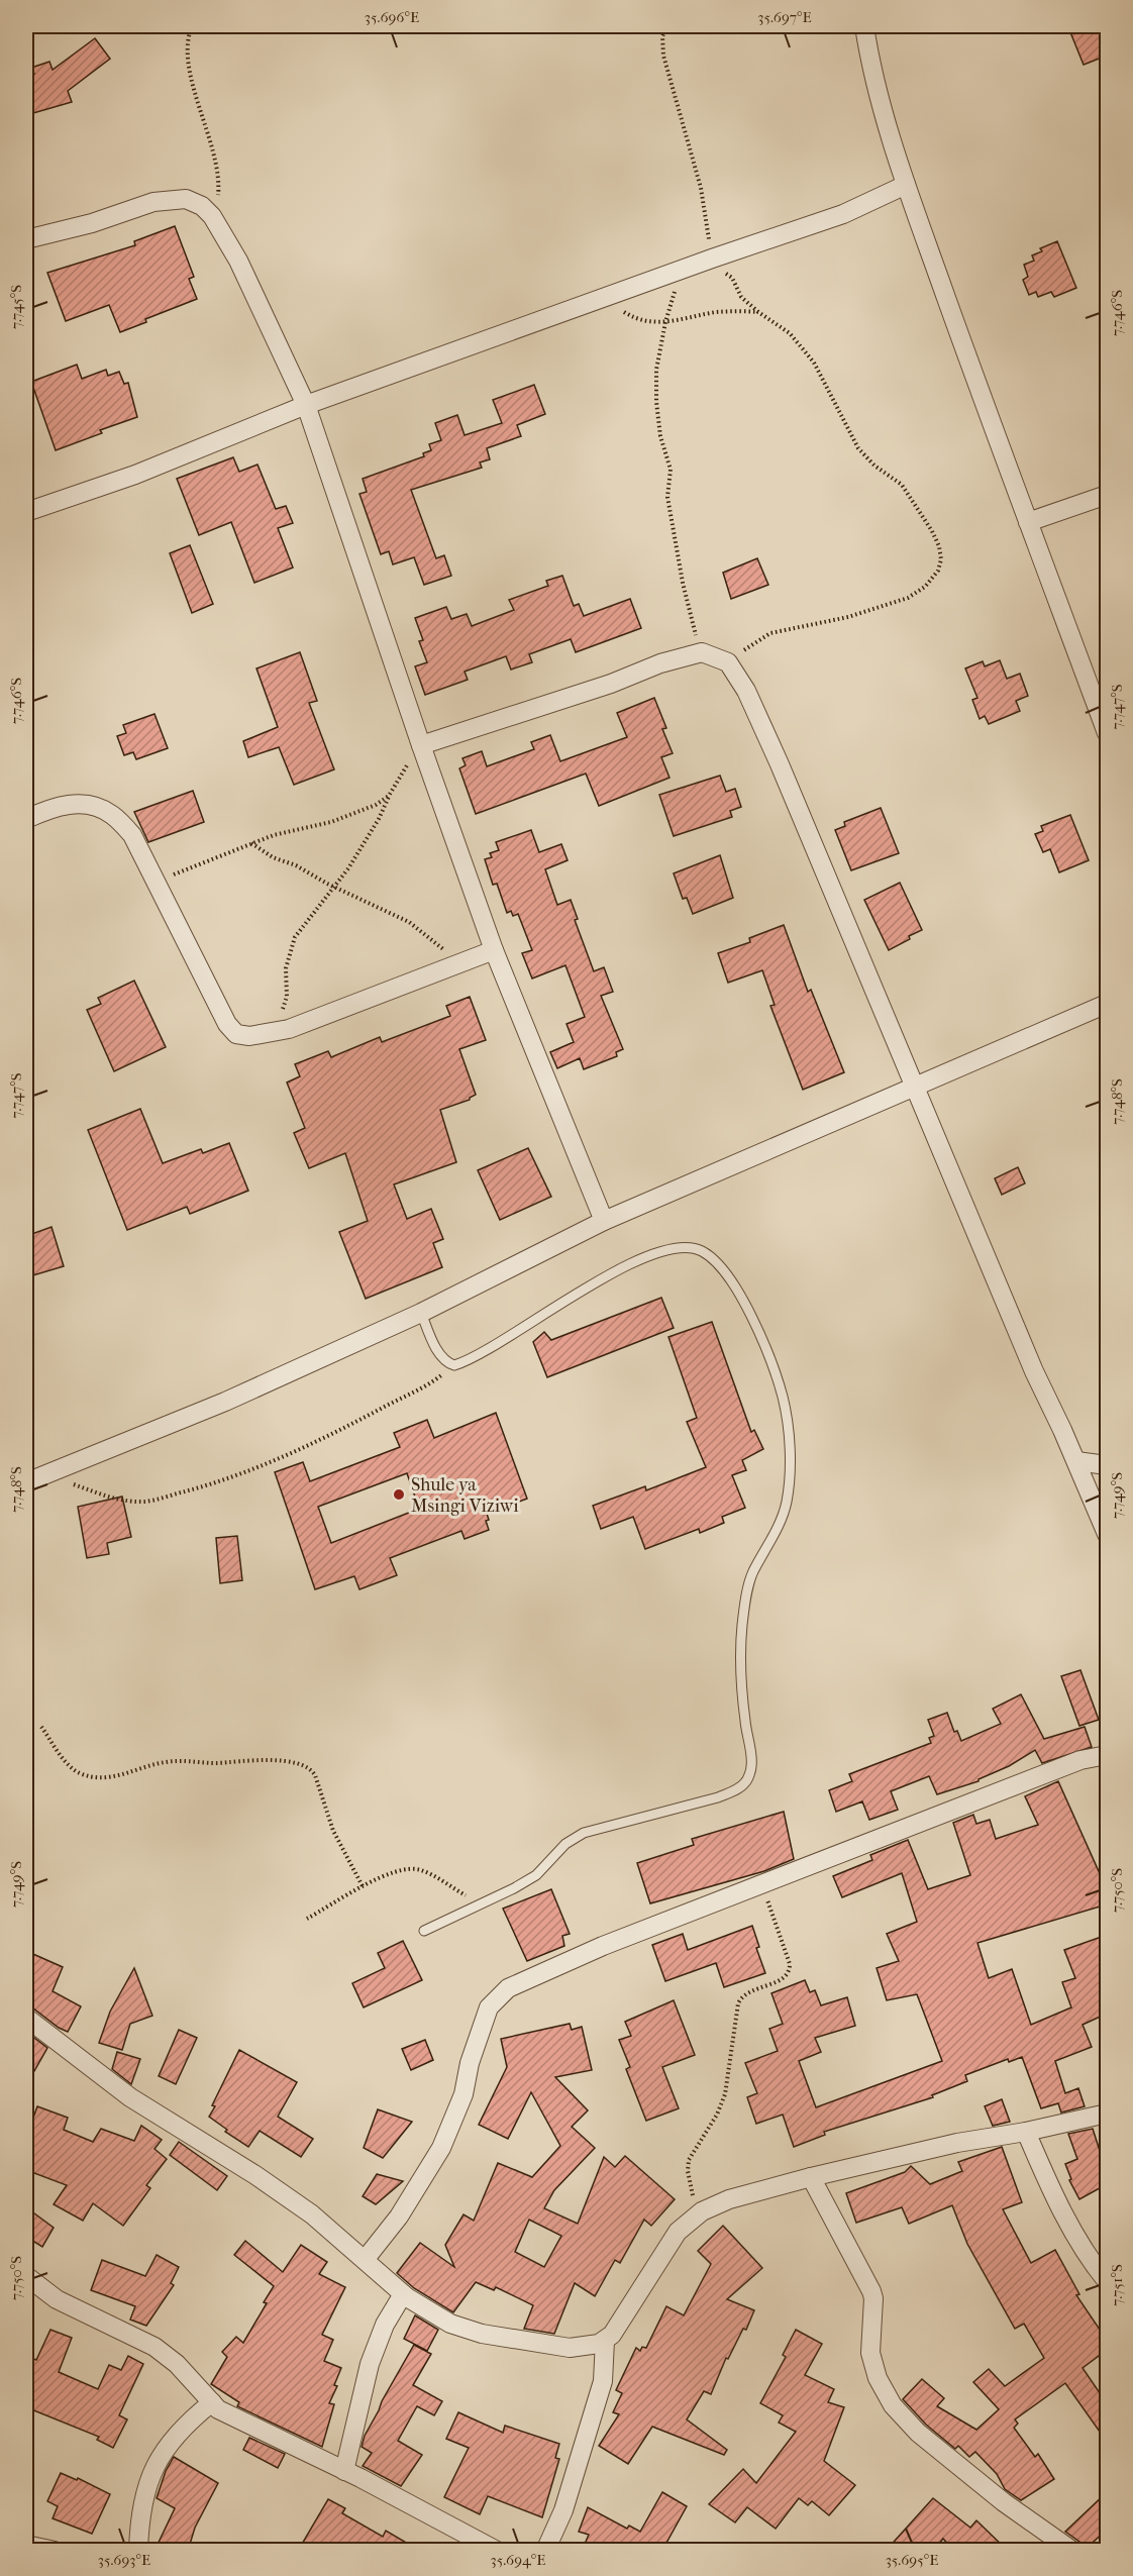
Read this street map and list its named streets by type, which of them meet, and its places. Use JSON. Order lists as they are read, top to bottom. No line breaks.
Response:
{"places":["Shule ya Msingi Viziwi"],"coordinates":["35.696°E","35.697°E","7.745°S","7.746°S","7.747°S","7.748°S","7.749°S","7.750°S","7.751°S","35.693°E","35.694°E","35.695°E"]}
